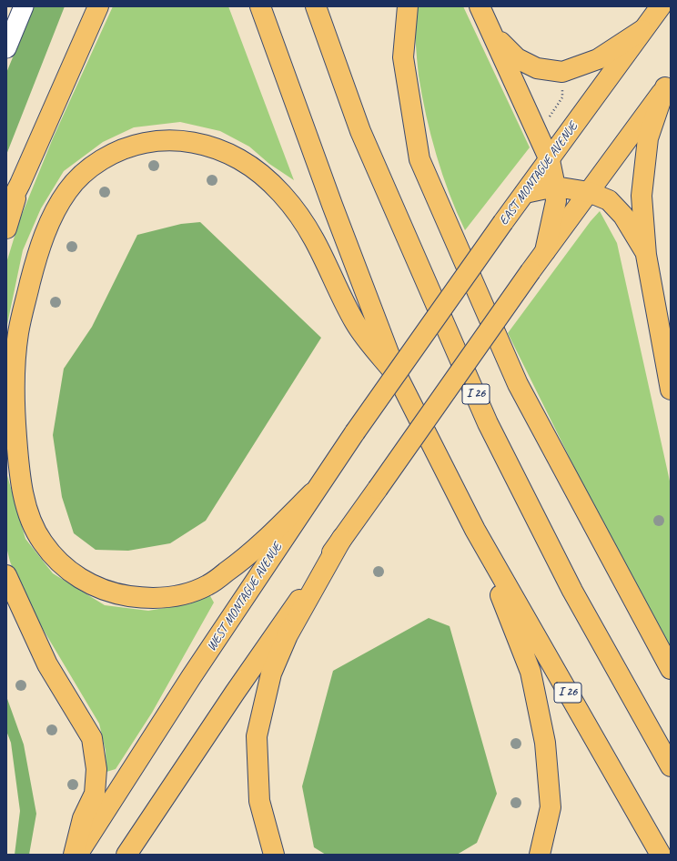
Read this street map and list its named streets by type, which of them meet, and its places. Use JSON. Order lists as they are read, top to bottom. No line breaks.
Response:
{"streets":{"main road":["EAST MONTAGUE AVENUE","I 26","WEST MONTAGUE AVENUE"]},"crossings":[["EAST MONTAGUE AVENUE","WEST MONTAGUE AVENUE"]]}
